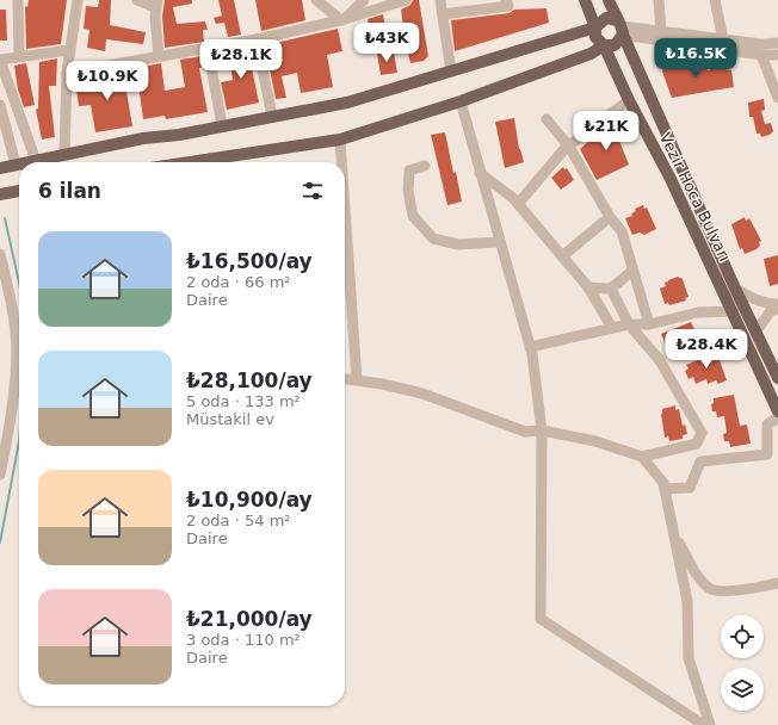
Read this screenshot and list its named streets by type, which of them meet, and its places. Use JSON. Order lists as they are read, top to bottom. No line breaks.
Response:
{"streets":{"main road":["Vezir Hoca Bulvarı"]},"page":{"price":["₺43K","₺16.5K","₺28.1K","₺10.9K","₺21K","₺28.4K"],"heading":"6 ilan","list":[{"name":"₺16,500/ay","note":"2 oda · 66 m² · Daire"},{"name":"₺28,100/ay","note":"5 oda · 133 m² · Müstakil ev"},{"name":"₺10,900/ay","note":"2 oda · 54 m² · Daire"},{"name":"₺21,000/ay","note":"3 oda · 110 m² · Daire"}]}}
